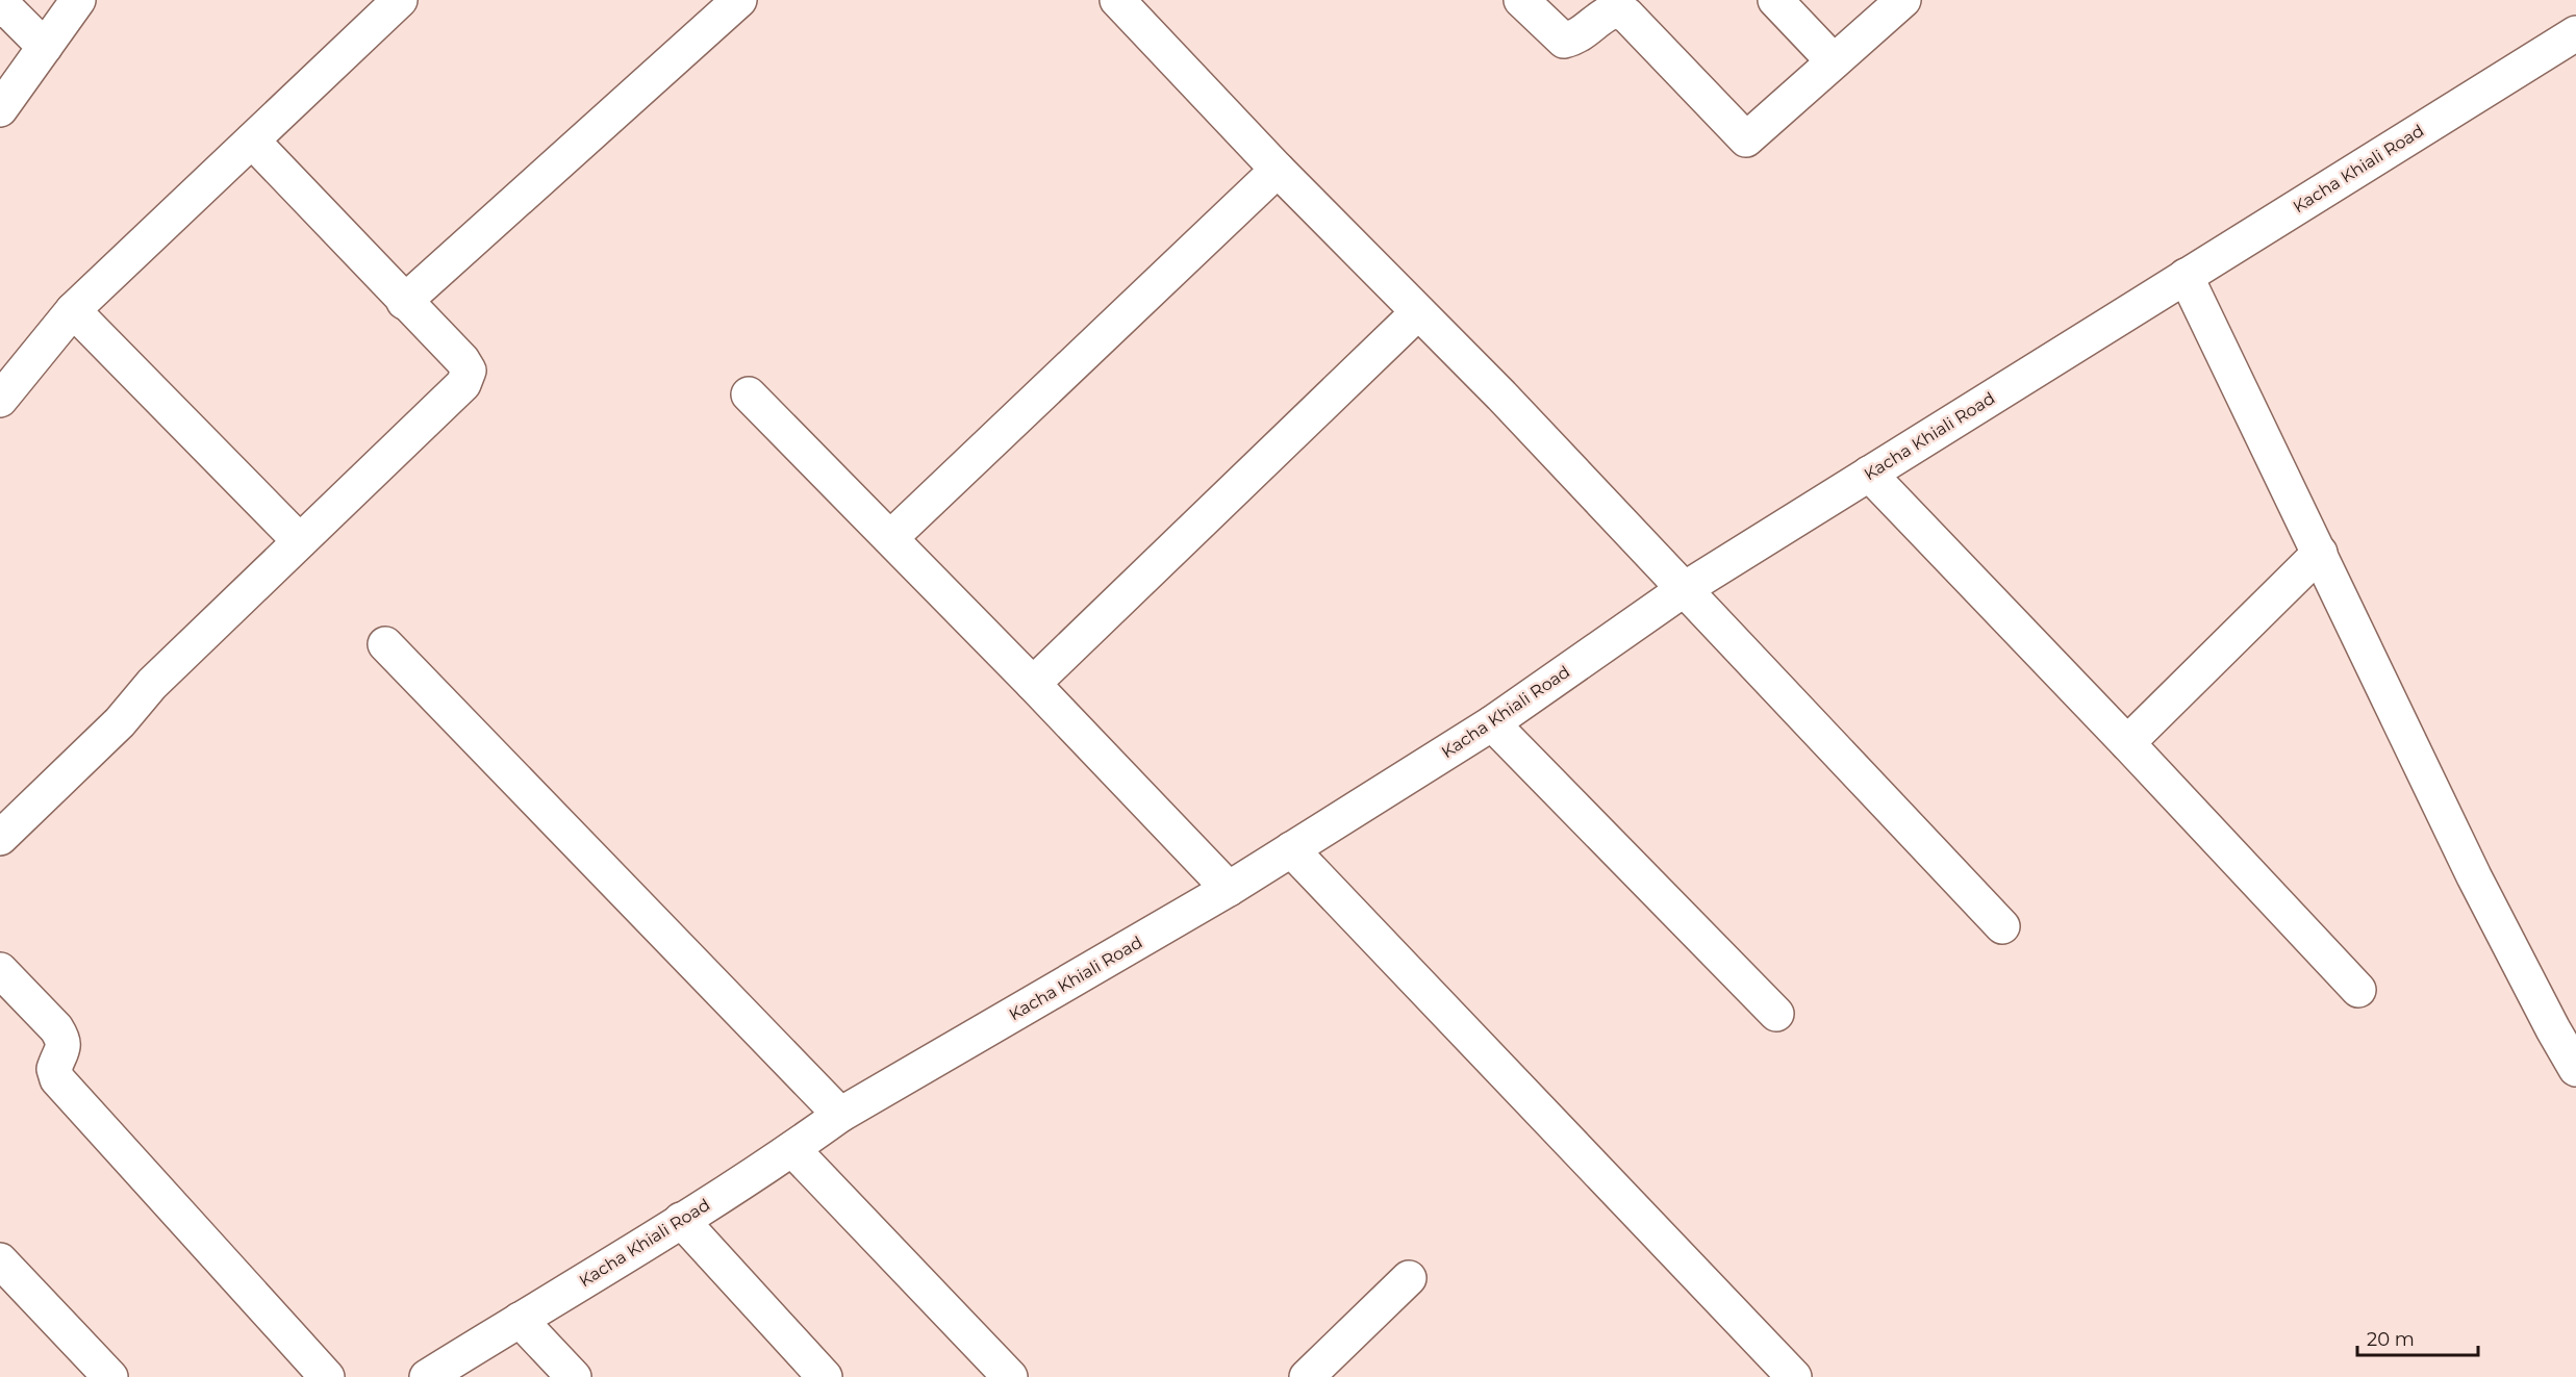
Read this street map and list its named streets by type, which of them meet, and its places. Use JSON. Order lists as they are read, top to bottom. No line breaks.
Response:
{"streets":{"street":["Kacha Khiali Road"]},"scale_bar":"20 m"}
